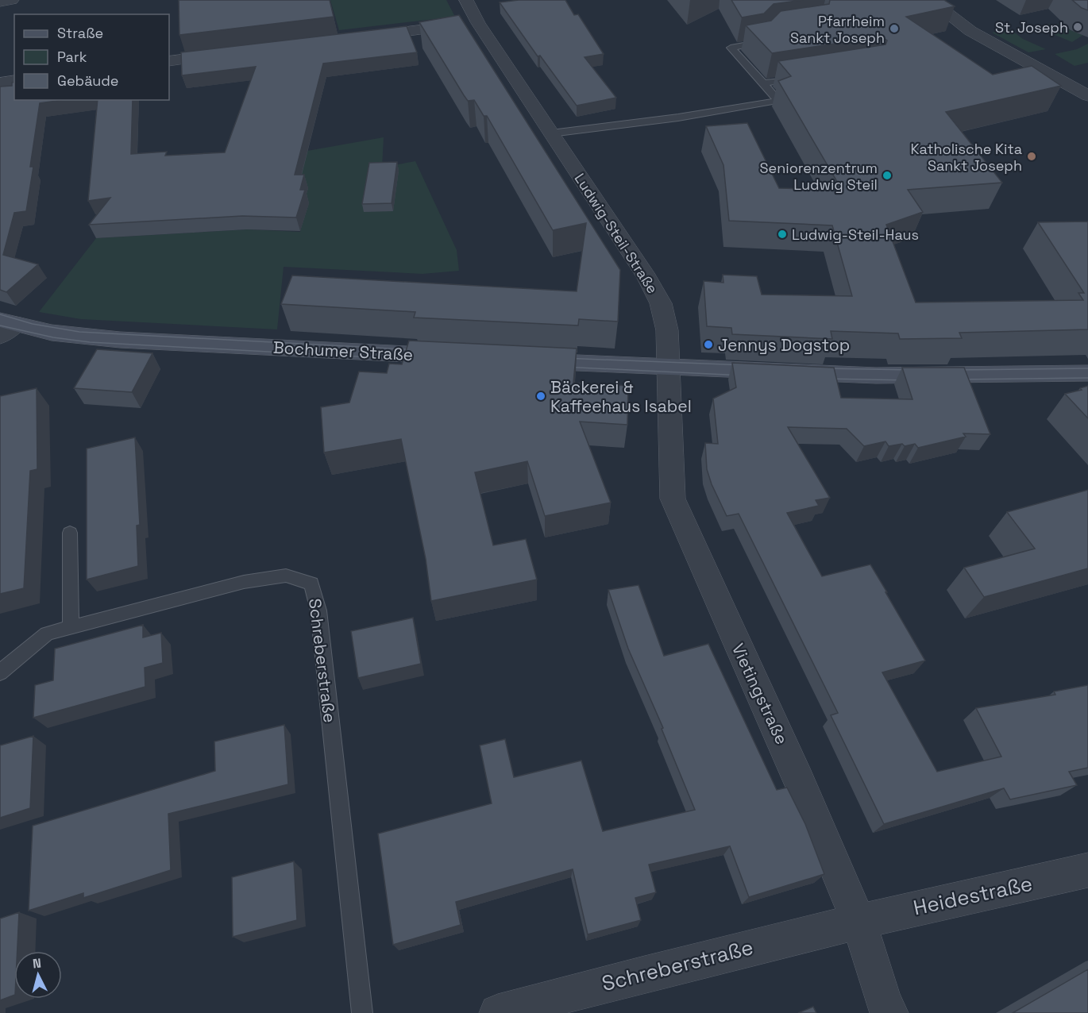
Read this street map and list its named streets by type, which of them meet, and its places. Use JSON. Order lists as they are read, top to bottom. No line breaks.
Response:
{"streets":{"main road":["Bochumer Straße"],"street":["Ludwig-Steil-Straße","Schreberstraße","Vietingstraße","Heidestraße"]},"crossings":[["Ludwig-Steil-Straße","Vietingstraße"],["Schreberstraße","Vietingstraße"],["Schreberstraße","Heidestraße"],["Vietingstraße","Heidestraße"]],"places":["St. Joseph","Pfarrheim Sankt Joseph","Katholische Kita Sankt Joseph","Seniorenzentrum Ludwig Steil","Ludwig-Steil-Haus","Jennys Dogstop","Bäckerei & Kaffeehaus Isabel"],"legend":["Straße","Park","Gebäude"],"north":"top"}
